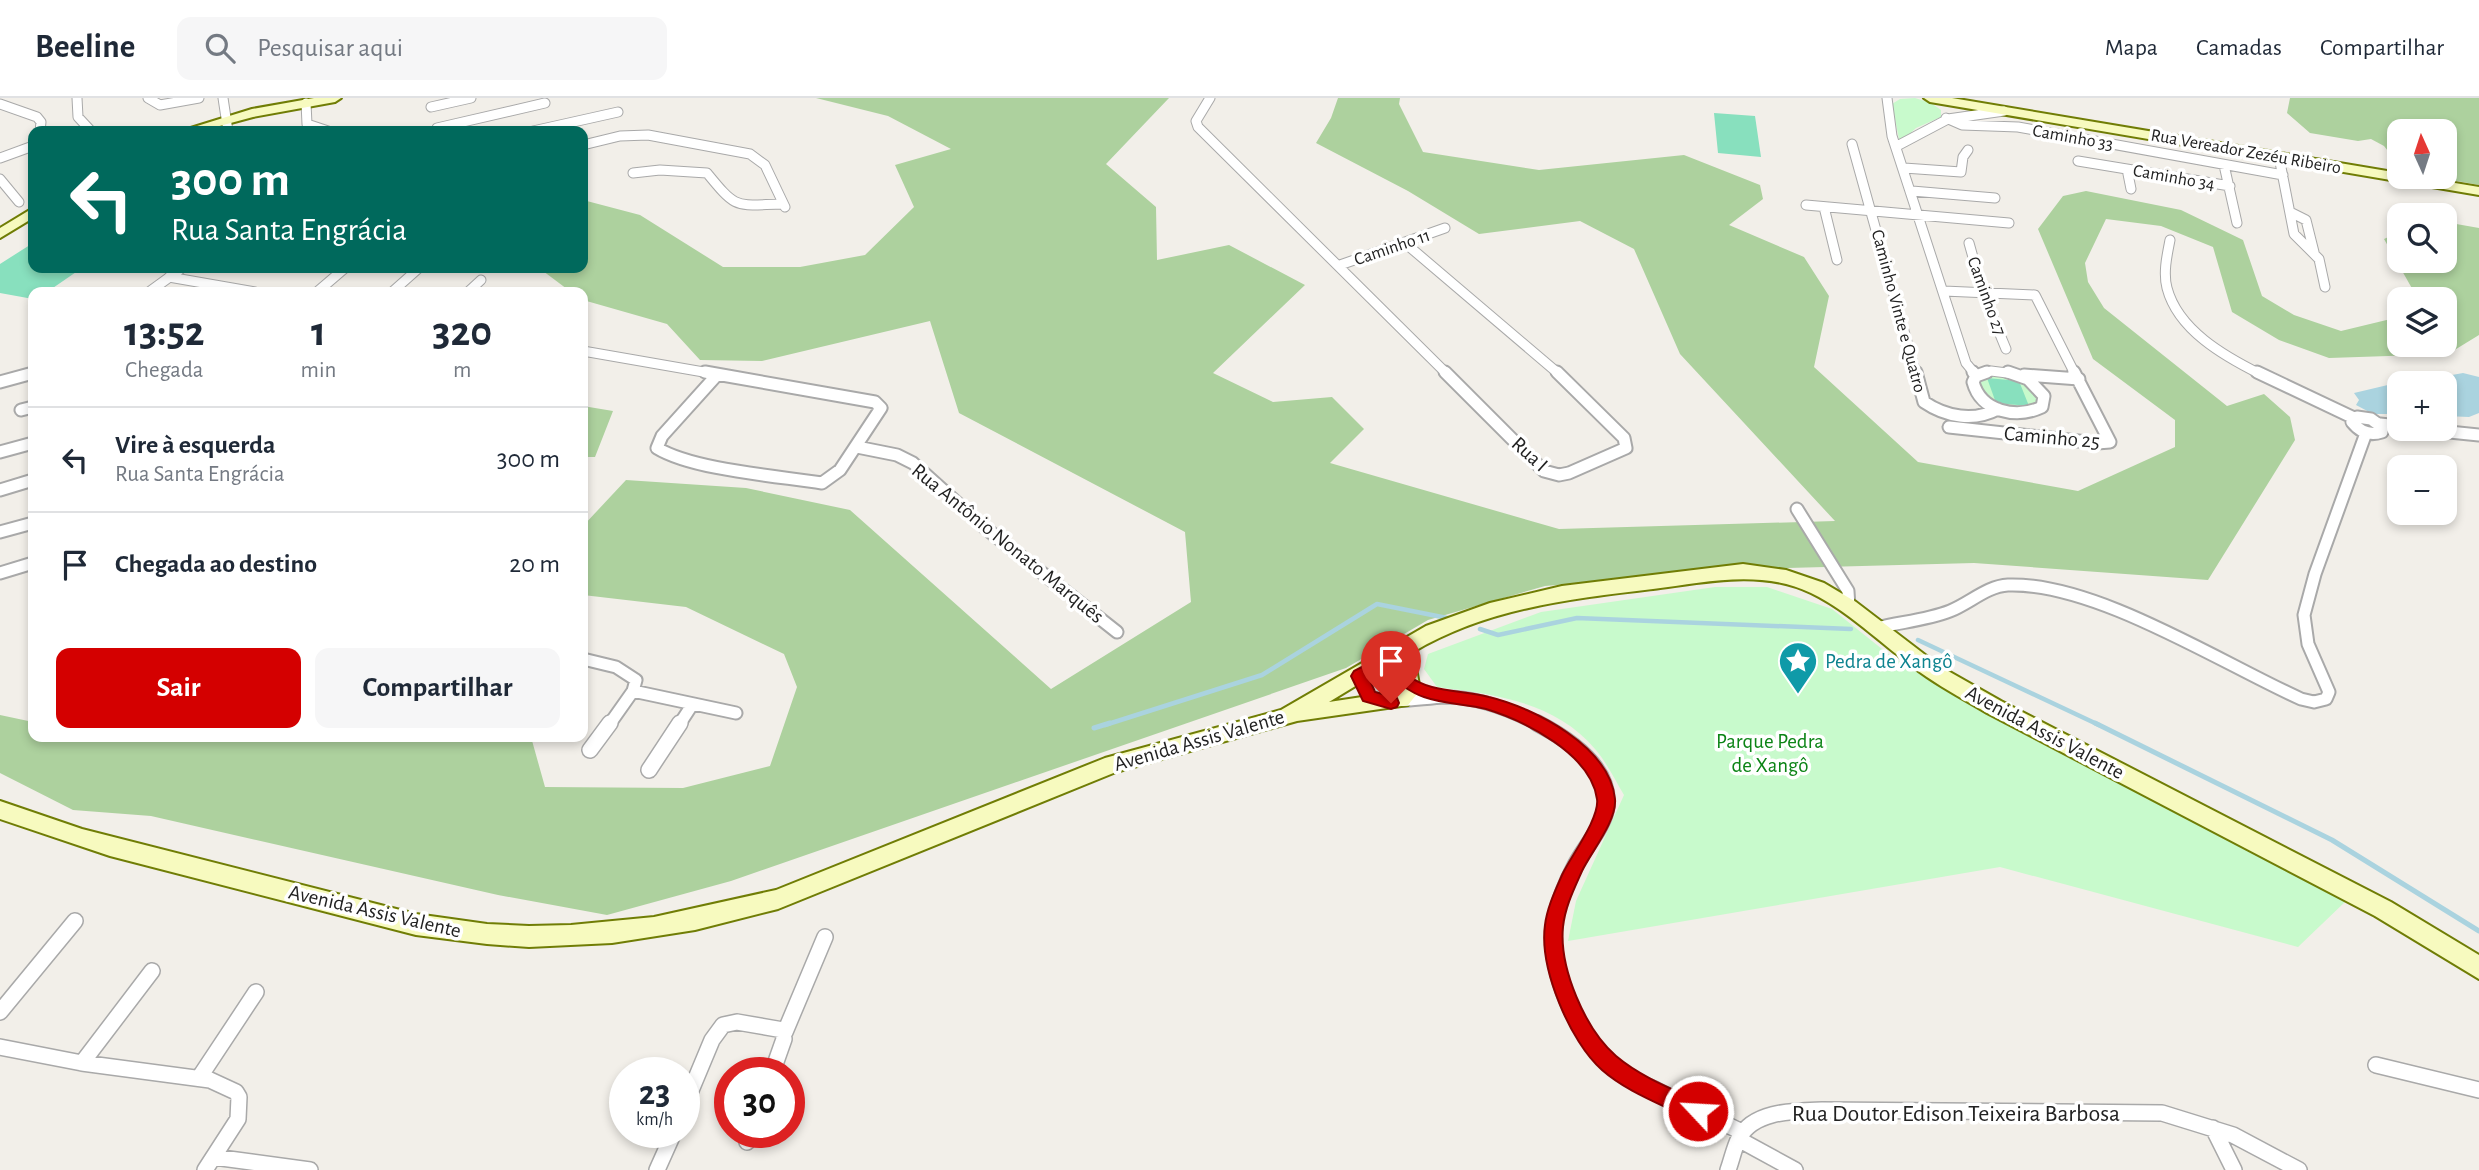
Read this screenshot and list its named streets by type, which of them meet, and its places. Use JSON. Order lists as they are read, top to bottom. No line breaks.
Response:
{"streets":{"main road":["Rua Vereador Zezéu Ribeiro","Avenida Assis Valente"],"street":["Caminho 33","Caminho 34","Caminho 11","Caminho 27","Caminho Vinte e Quatro","Caminho 25","Rua I","Rua Antônio Nonato Marquês","Rua Doutor Edison Teixeira Barbosa"]},"crossings":[["Caminho 33","Rua Vereador Zezéu Ribeiro"],["Caminho 11","Rua I"]],"parks":["Parque Pedra de Xangô"],"places":{"place":["Pedra de Xangô"]},"north":"top","page":{"header":"Beeline","search":"Pesquisar aqui","nav":["Mapa","Camadas","Compartilhar"],"map_buttons":["+","−"],"turn":["300 m","Rua Santa Engrácia"],"eta":["13:52","Chegada","1","min","320","m"],"list":[{"name":"Vire à esquerda","note":"Rua Santa Engrácia","value":"300 m"},{"name":"Chegada ao destino","value":"20 m"}],"buttons":["Sair","Compartilhar"],"speed":"23 km/h","limit":"30"}}
